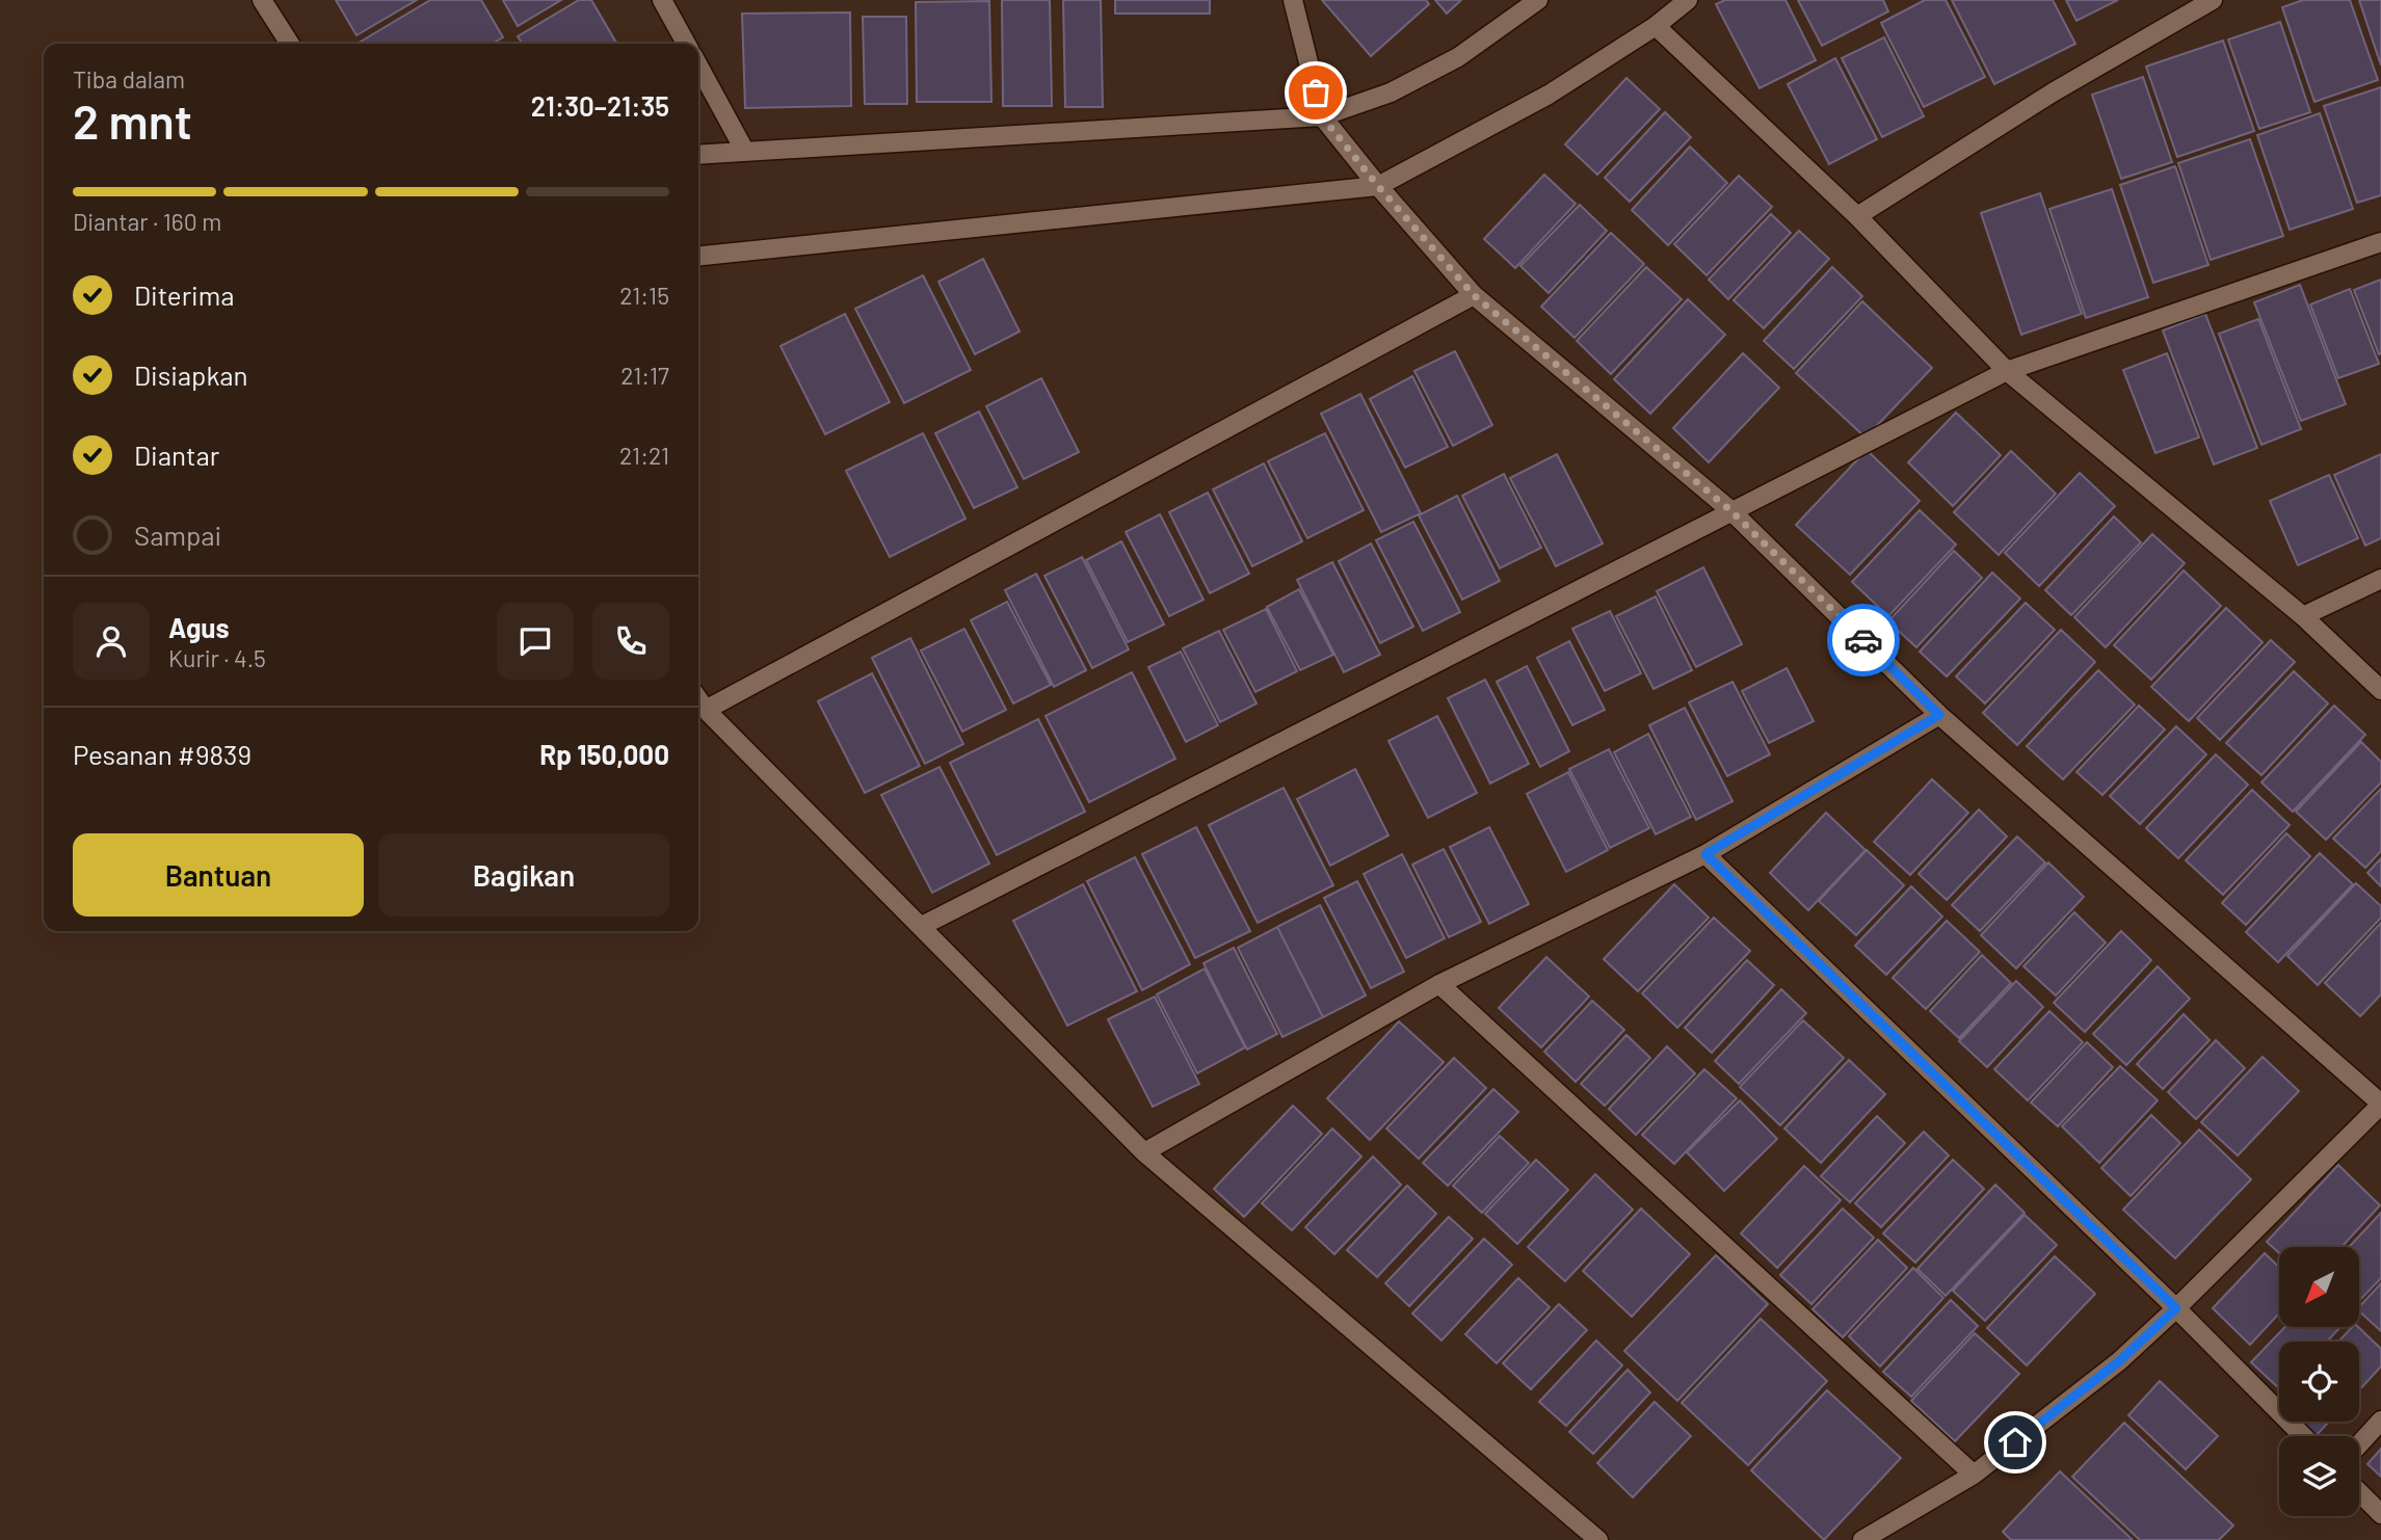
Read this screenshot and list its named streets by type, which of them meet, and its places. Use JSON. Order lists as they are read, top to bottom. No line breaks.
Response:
{"north":"bottom left","page":{"heading":["2 mnt","Tiba dalam","21:30–21:35"],"panel":["Agus","Kurir · 4.5","Pesanan #9839","Rp 150,000"],"bar":"Diantar · 160 m","list":[["Diterima","21:15"],["Disiapkan","21:17"],["Diantar","21:21"],"Sampai"],"buttons":["Bantuan","Bagikan"]}}
